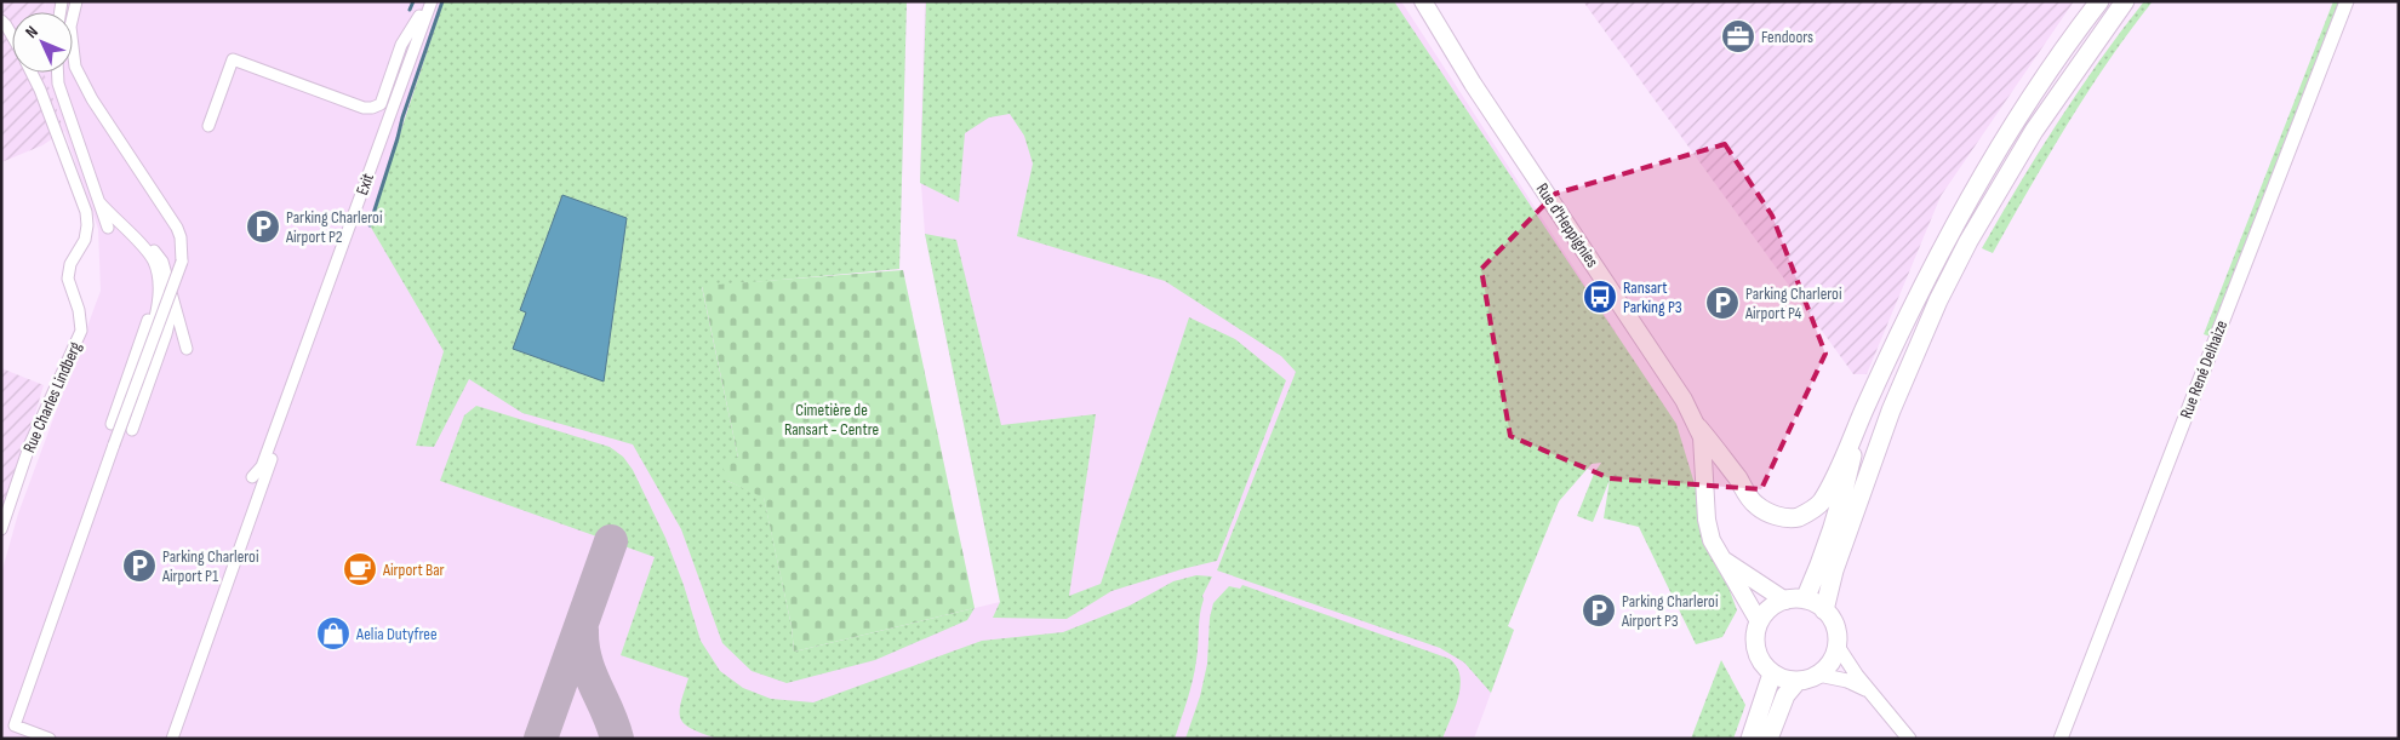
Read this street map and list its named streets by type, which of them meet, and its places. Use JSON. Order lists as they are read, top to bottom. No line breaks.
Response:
{"streets":{"main road":["Rue d'Heppignies"],"street":["Exit","Rue René Delhaize","Rue Charles Lindberg"]},"parks":["Cimetière de Ransart - Centre"],"places":{"office":["Fendoors"],"parking":["Parking Charleroi Airport P2","Parking Charleroi Airport P4","Parking Charleroi Airport P1","Parking Charleroi Airport P3"],"bus stop":["Ransart Parking P3"],"cafe":["Airport Bar"],"shop":["Aelia Dutyfree"]},"north":"top left"}
